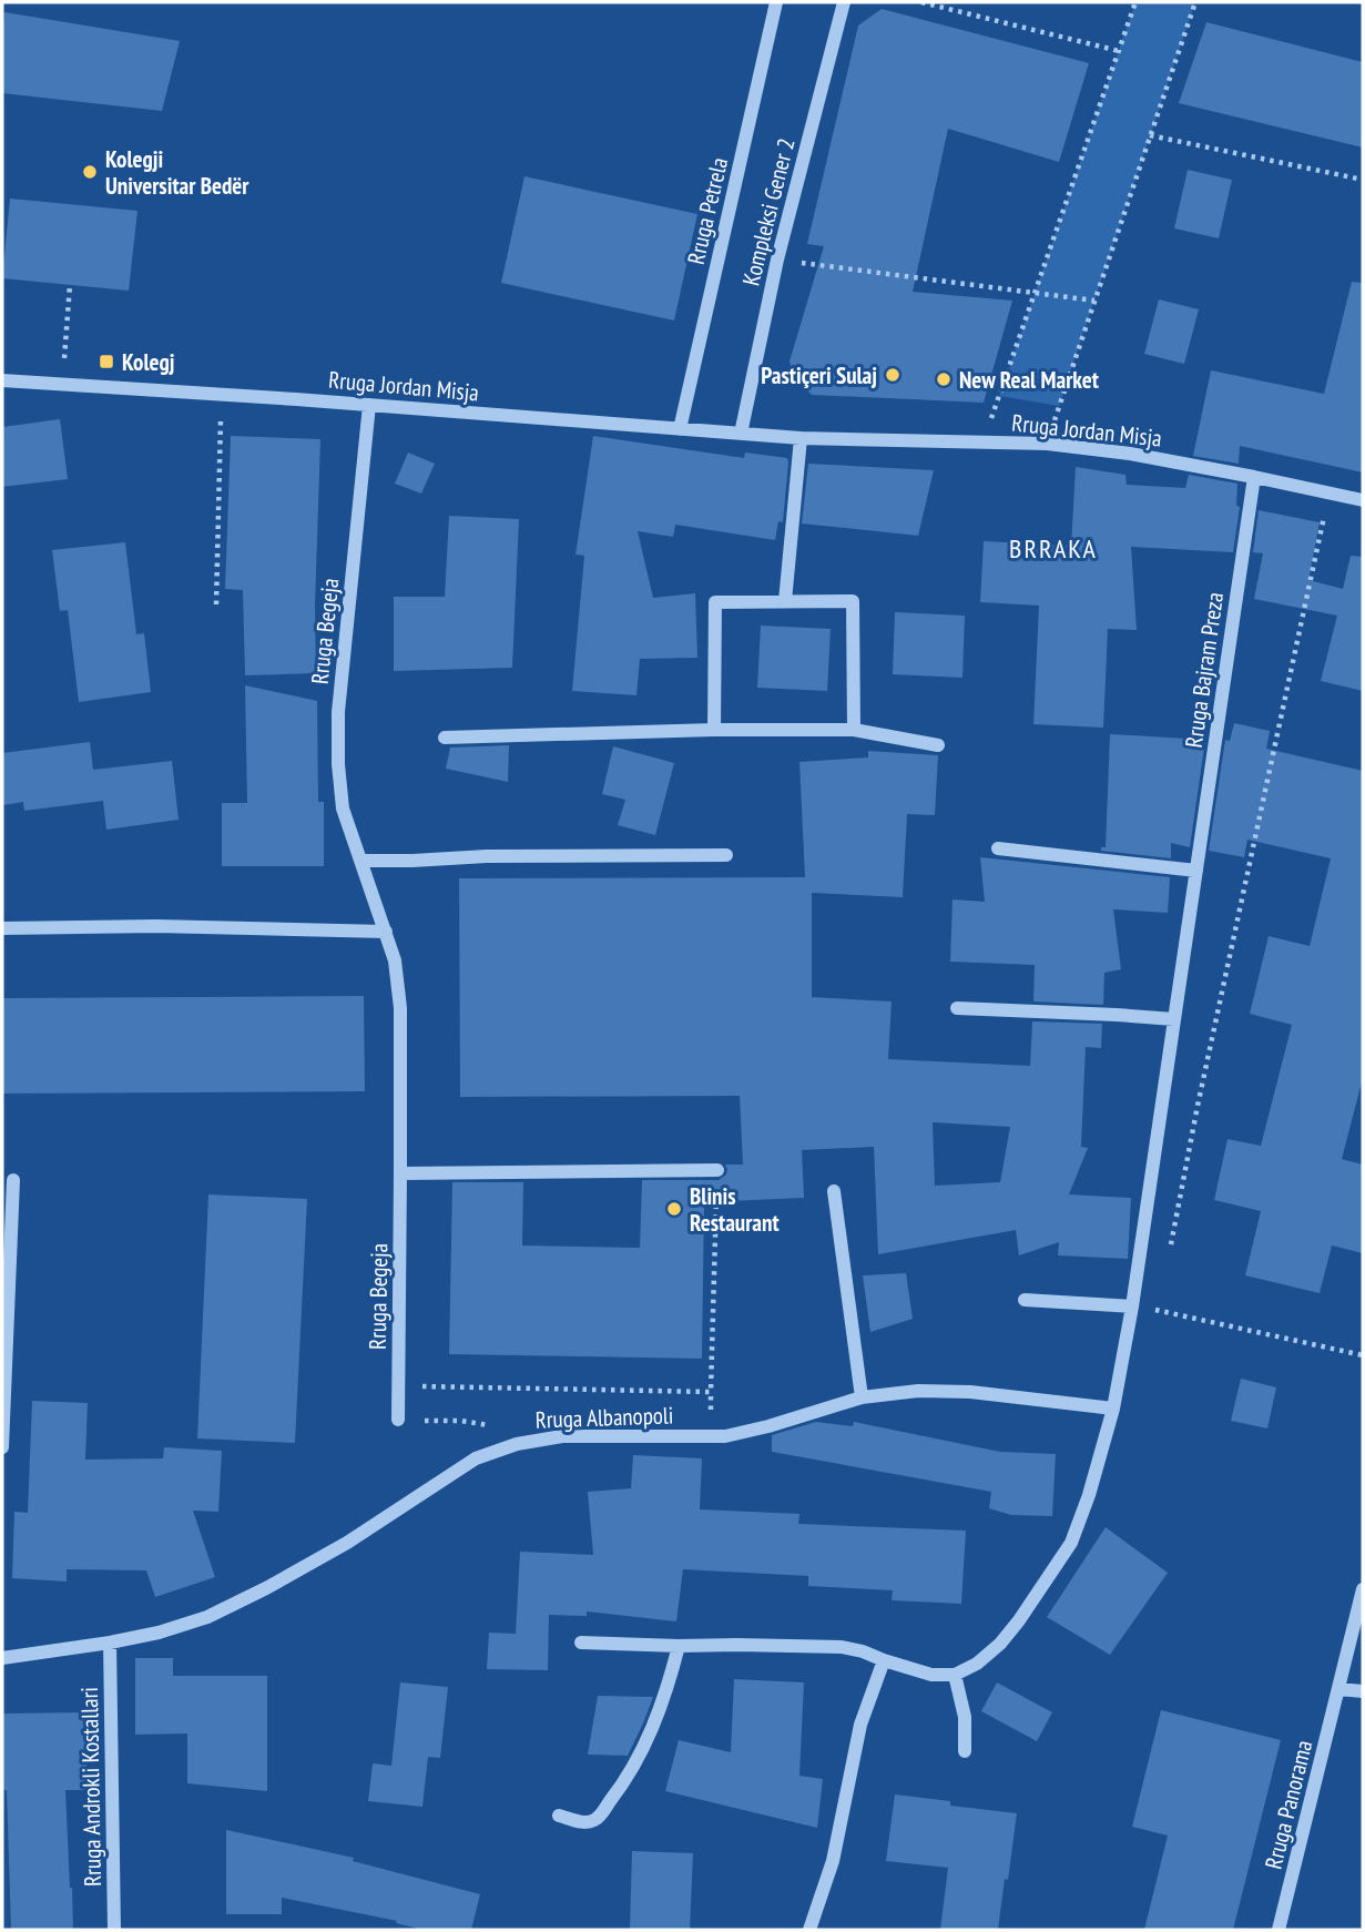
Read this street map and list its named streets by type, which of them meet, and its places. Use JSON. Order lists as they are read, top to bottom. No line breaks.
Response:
{"streets":{"street":["Rruga Petrela","Kompleksi Gener 2","Rruga Jordan Misja","Rruga Begeja","Rruga Bajram Preza","Rruga Albanopoli","Rruga Androkli Kostallari","Rruga Panorama"]},"crossings":[["Rruga Petrela","Rruga Jordan Misja"],["Kompleksi Gener 2","Rruga Jordan Misja"],["Rruga Jordan Misja","Rruga Begeja"],["Rruga Jordan Misja","Rruga Bajram Preza"],["Rruga Bajram Preza","Rruga Albanopoli"],["Rruga Albanopoli","Rruga Androkli Kostallari"]],"districts":["BRRAKA"],"places":{"other":["Kolegji Universitar Bedër","Pastiçeri Sulaj","New Real Market","Blinis Restaurant"],"transit":["Kolegj"]}}
